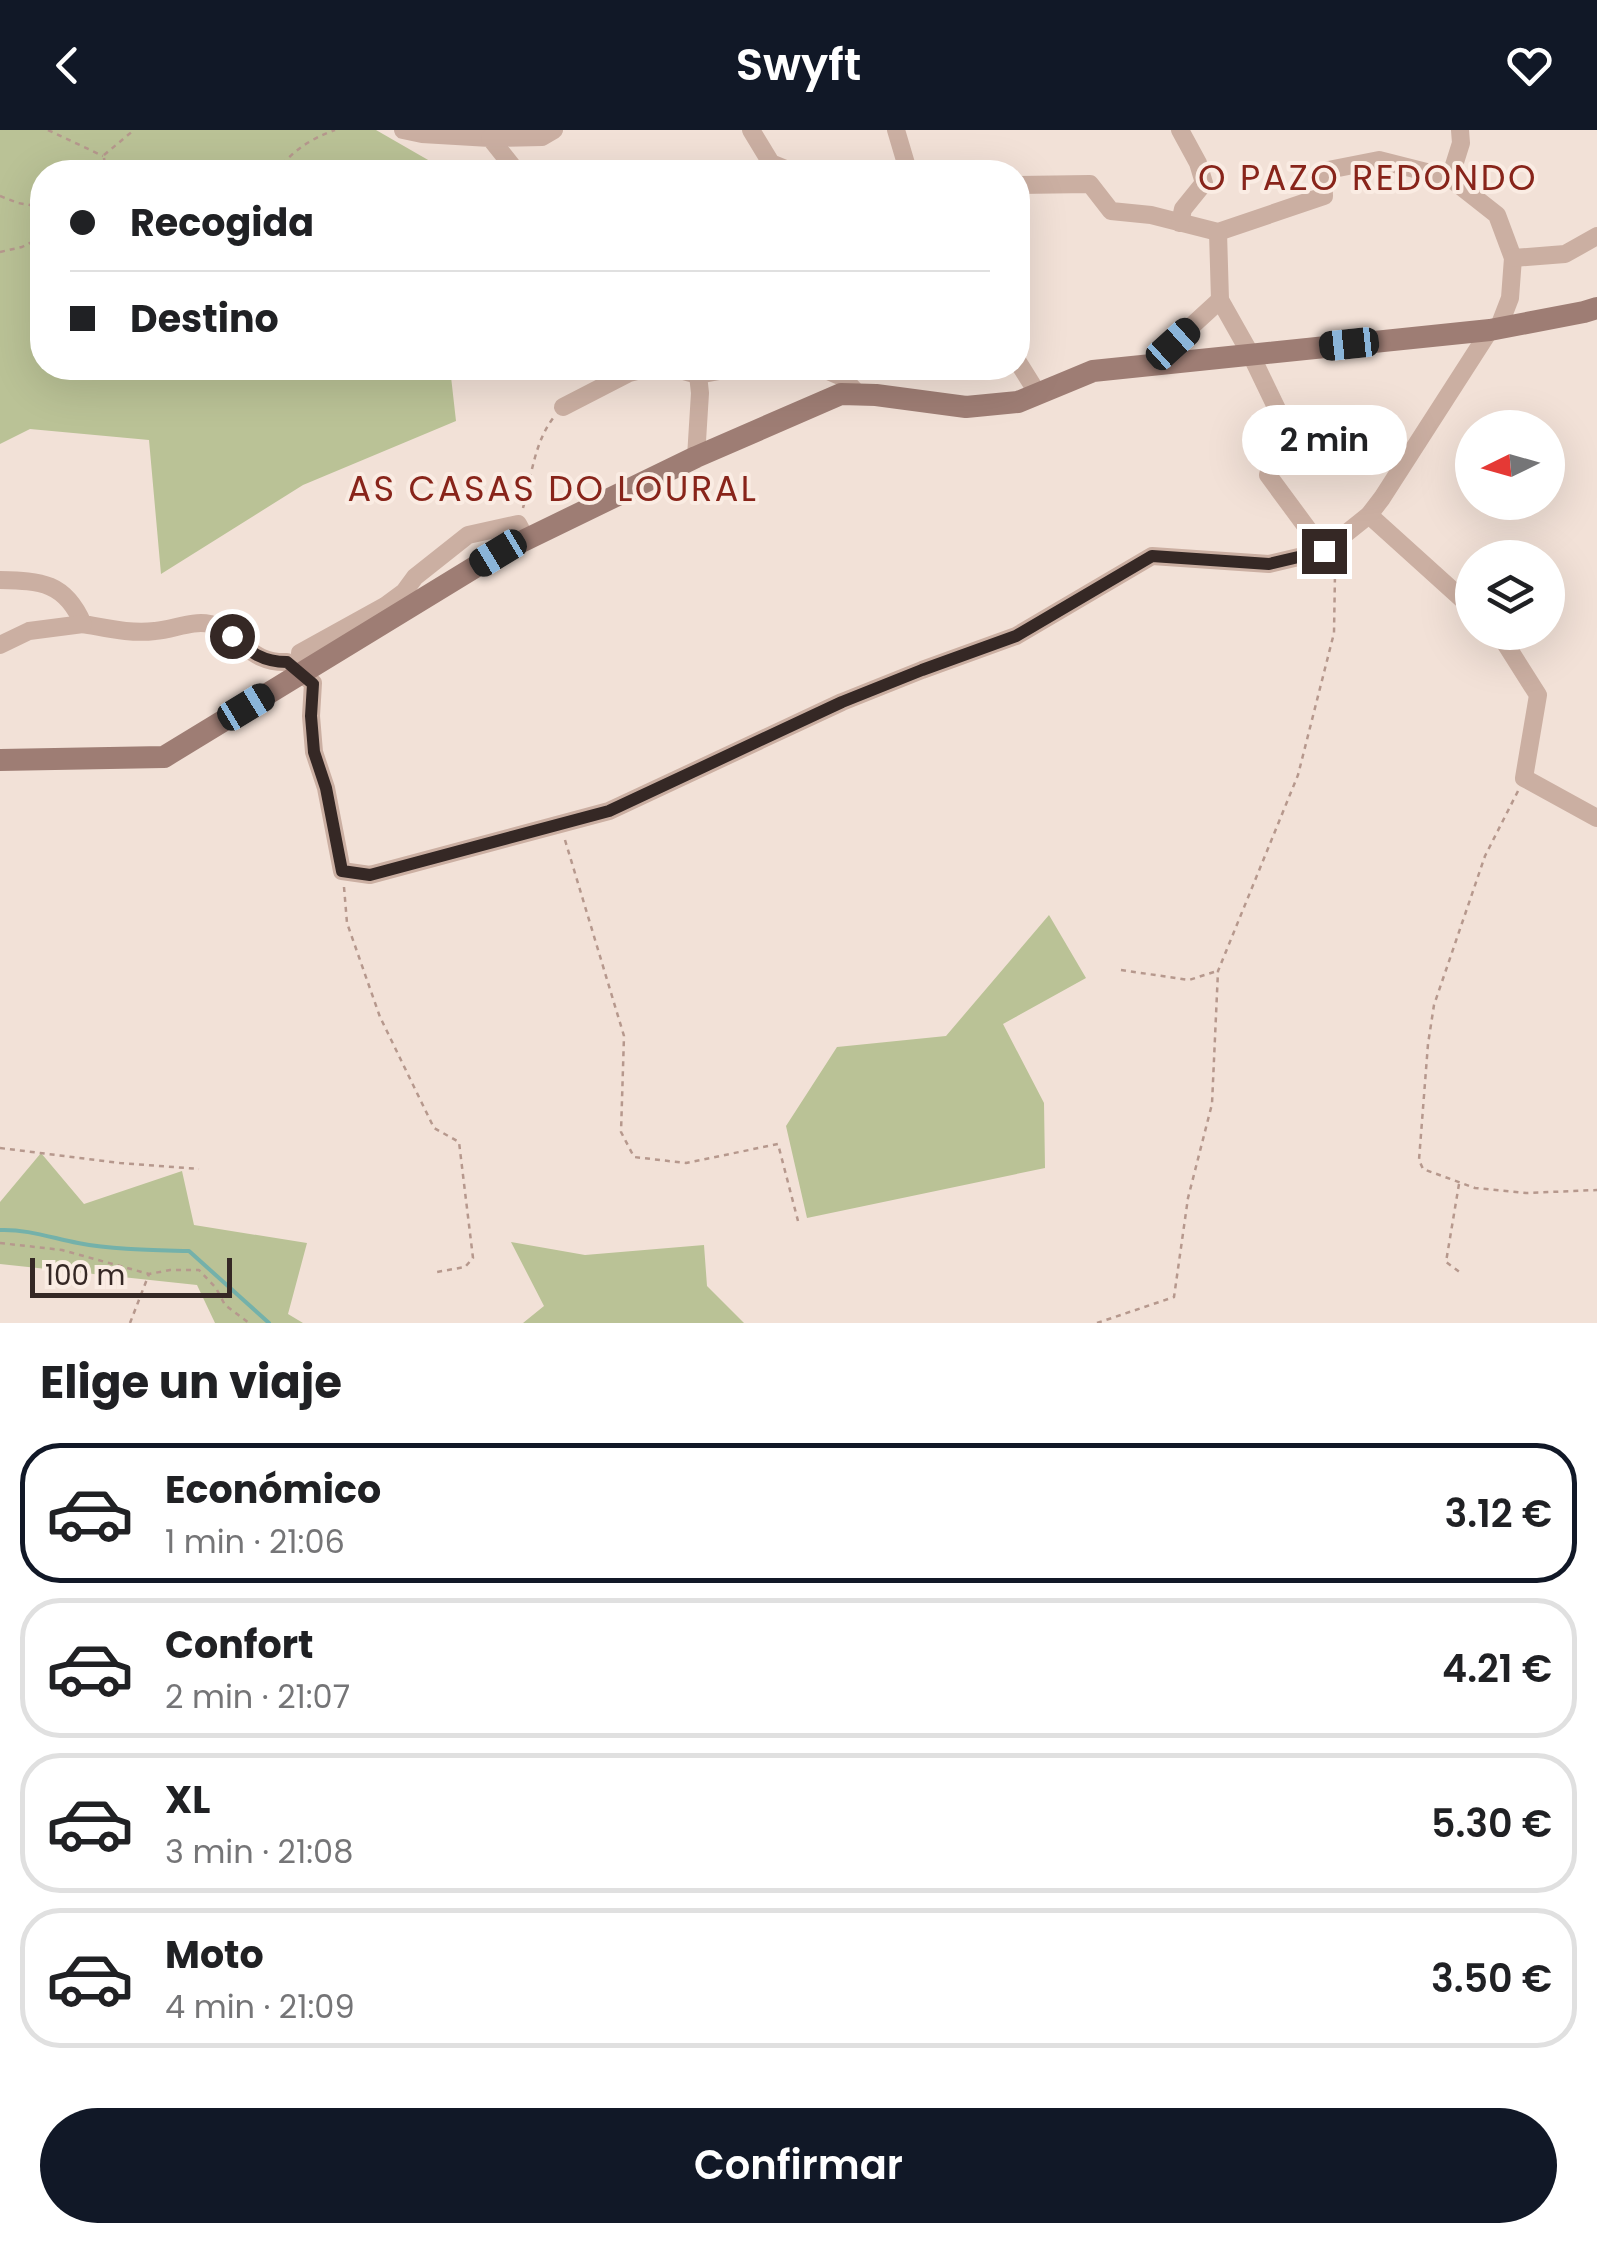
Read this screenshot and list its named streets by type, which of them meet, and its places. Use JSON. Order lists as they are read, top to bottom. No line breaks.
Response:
{"districts":["O PAZO REDONDO","AS CASAS DO LOURAL"],"scale_bar":"100 m","north":"left","page":{"header":"Swyft","banner":["Recogida","Destino"],"bubble":"2 min","scale":"100 m","heading":"Elige un viaje","list":[{"name":"Económico","note":"1 min · 21:06","value":"3.12 €"},{"name":"Confort","note":"2 min · 21:07","value":"4.21 €"},{"name":"XL","note":"3 min · 21:08","value":"5.30 €"},{"name":"Moto","note":"4 min · 21:09","value":"3.50 €"}],"buttons":"Confirmar"}}
